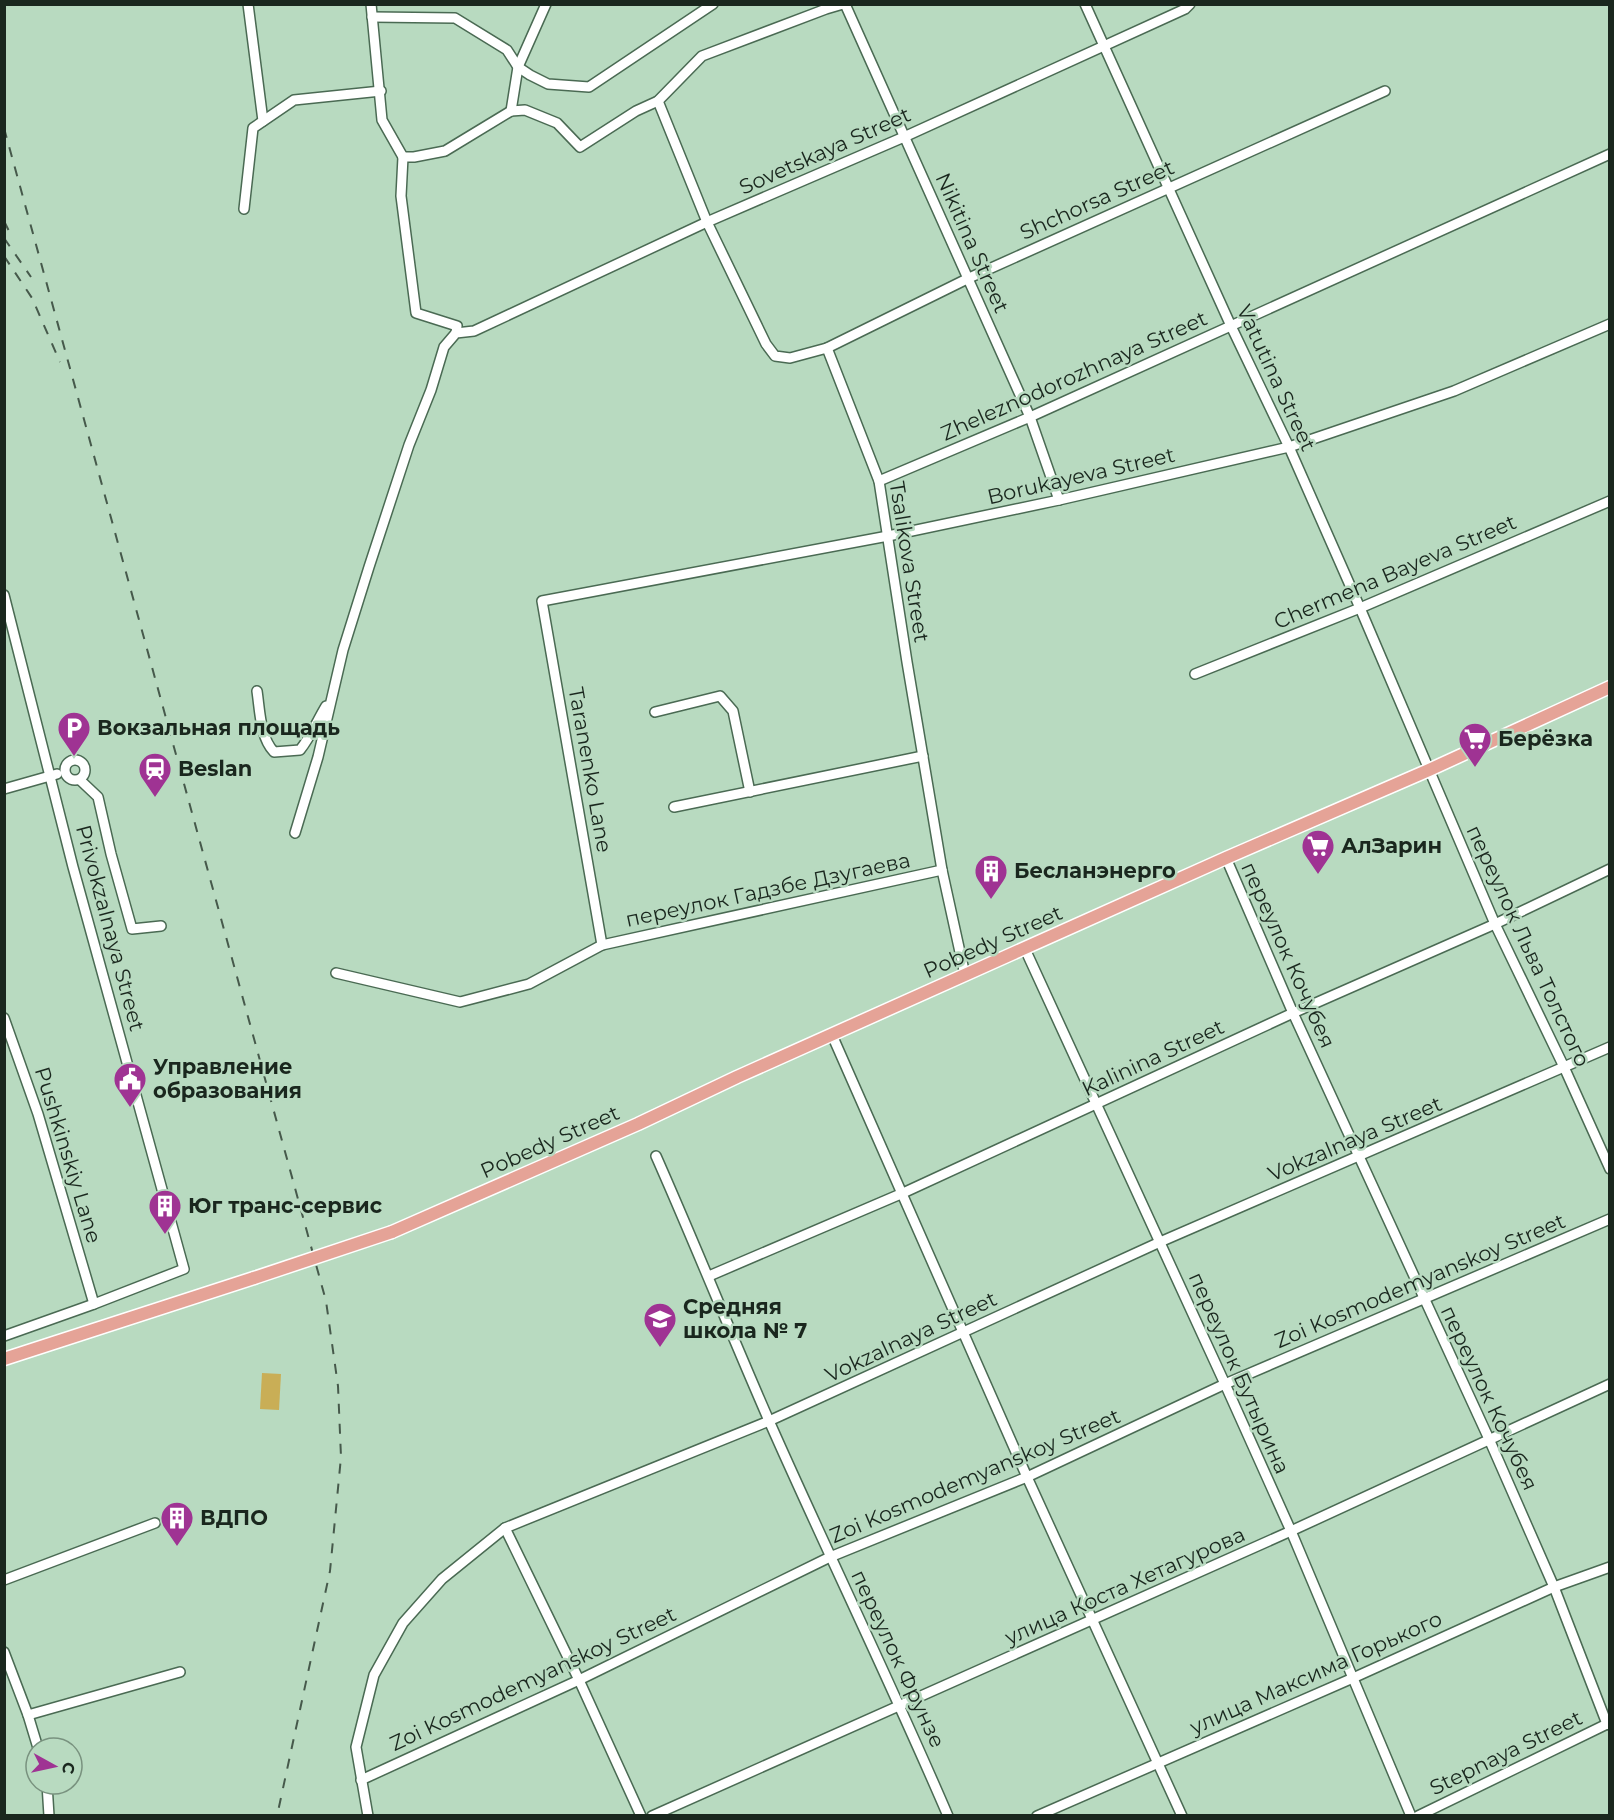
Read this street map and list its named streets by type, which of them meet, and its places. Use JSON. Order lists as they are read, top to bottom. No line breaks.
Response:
{"streets":{"main road":["Pobedy Street"],"street":["Sovetskaya Street","Shchorsa Street","Nikitina Street","Zheleznodorozhnaya Street","Vatutina Street","Borukayeva Street","Tsalikova Street","Chermena Bayeva Street","Taranenko Lane","переулок Гадзбе Дзугаева","Privokzalnaya Street","переулок Льва Толстого","переулок Кочубея","Kalinina Street","Vokzalnaya Street","Pushkinskiy Lane","Zoi Kosmodemyanskoy Street","переулок Бутырина","улица Коста Хетагурова","переулок Фрунзе","улица Максима Горького","Stepnaya Street"]},"crossings":[["Sovetskaya Street","Nikitina Street"],["Sovetskaya Street","Vatutina Street"],["Shchorsa Street","Nikitina Street"],["Shchorsa Street","Vatutina Street"],["Shchorsa Street","Tsalikova Street"],["Nikitina Street","Zheleznodorozhnaya Street"],["Nikitina Street","Borukayeva Street"],["Zheleznodorozhnaya Street","Vatutina Street"],["Zheleznodorozhnaya Street","Tsalikova Street"],["Vatutina Street","Borukayeva Street"],["Vatutina Street","Chermena Bayeva Street"],["Vatutina Street","Pobedy Street"],["Vatutina Street","переулок Льва Толстого"],["Borukayeva Street","Tsalikova Street"],["Borukayeva Street","Taranenko Lane"],["Tsalikova Street","переулок Гадзбе Дзугаева"],["Tsalikova Street","Pobedy Street"],["Taranenko Lane","переулок Гадзбе Дзугаева"],["Privokzalnaya Street","Pushkinskiy Lane"],["Pobedy Street","переулок Льва Толстого"],["Pobedy Street","переулок Кочубея"],["Pobedy Street","переулок Бутырина"],["переулок Льва Толстого","Kalinina Street"],["переулок Льва Толстого","Vokzalnaya Street"],["переулок Кочубея","Kalinina Street"],["переулок Кочубея","Vokzalnaya Street"],["переулок Кочубея","Zoi Kosmodemyanskoy Street"],["переулок Кочубея","улица Коста Хетагурова"],["переулок Кочубея","улица Максима Горького"],["переулок Кочубея","Stepnaya Street"],["Kalinina Street","переулок Бутырина"],["Kalinina Street","переулок Фрунзе"],["Vokzalnaya Street","Zoi Kosmodemyanskoy Street"],["Vokzalnaya Street","переулок Бутырина"],["Vokzalnaya Street","переулок Фрунзе"],["Zoi Kosmodemyanskoy Street","переулок Бутырина"],["Zoi Kosmodemyanskoy Street","переулок Фрунзе"],["переулок Бутырина","улица Коста Хетагурова"],["переулок Бутырина","улица Максима Горького"],["улица Коста Хетагурова","переулок Фрунзе"]],"places":{"parking":["Вокзальная площадь"],"supermarket":["Берёзка","АлЗарин"],"station":["Beslan"],"building":["Бесланэнерго","Юг транс-сервис","ВДПО"],"public building":["Управление образования"],"school or university":["Средняя школа № 7"]},"north":"right"}
